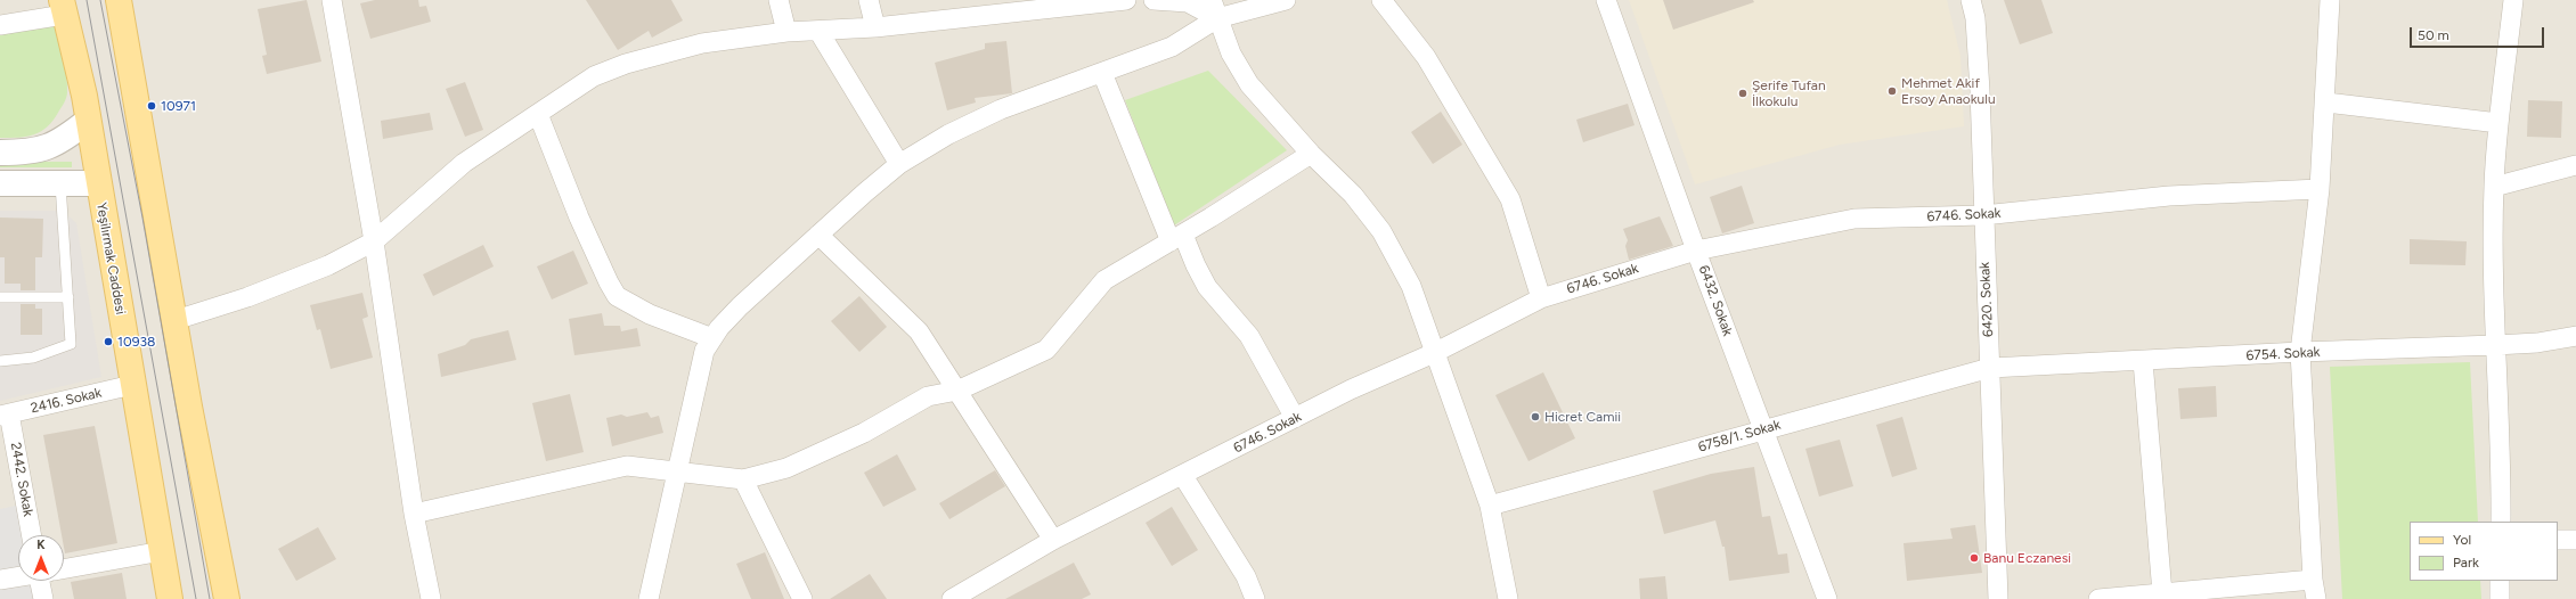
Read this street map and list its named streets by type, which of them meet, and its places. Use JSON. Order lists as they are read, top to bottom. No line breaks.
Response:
{"streets":{"main road":["Yeşilırmak Caddesi"],"street":["6746. Sokak","6420. Sokak","6432. Sokak","6754. Sokak","2416. Sokak","6758/1. Sokak","2442. Sokak"]},"crossings":[["6746. Sokak","6420. Sokak"],["6746. Sokak","6432. Sokak"],["Yeşilırmak Caddesi","2416. Sokak"],["6420. Sokak","6754. Sokak"],["6420. Sokak","6758/1. Sokak"],["6432. Sokak","6758/1. Sokak"],["6754. Sokak","6758/1. Sokak"],["2416. Sokak","2442. Sokak"]],"places":["Mehmet Akif Ersoy Anaokulu","Şerife Tufan İlkokulu","10971","10938","Hicret Camii","Banu Eczanesi"],"legend":["Yol","Park"],"scale_bar":"50 m","north":"top"}
